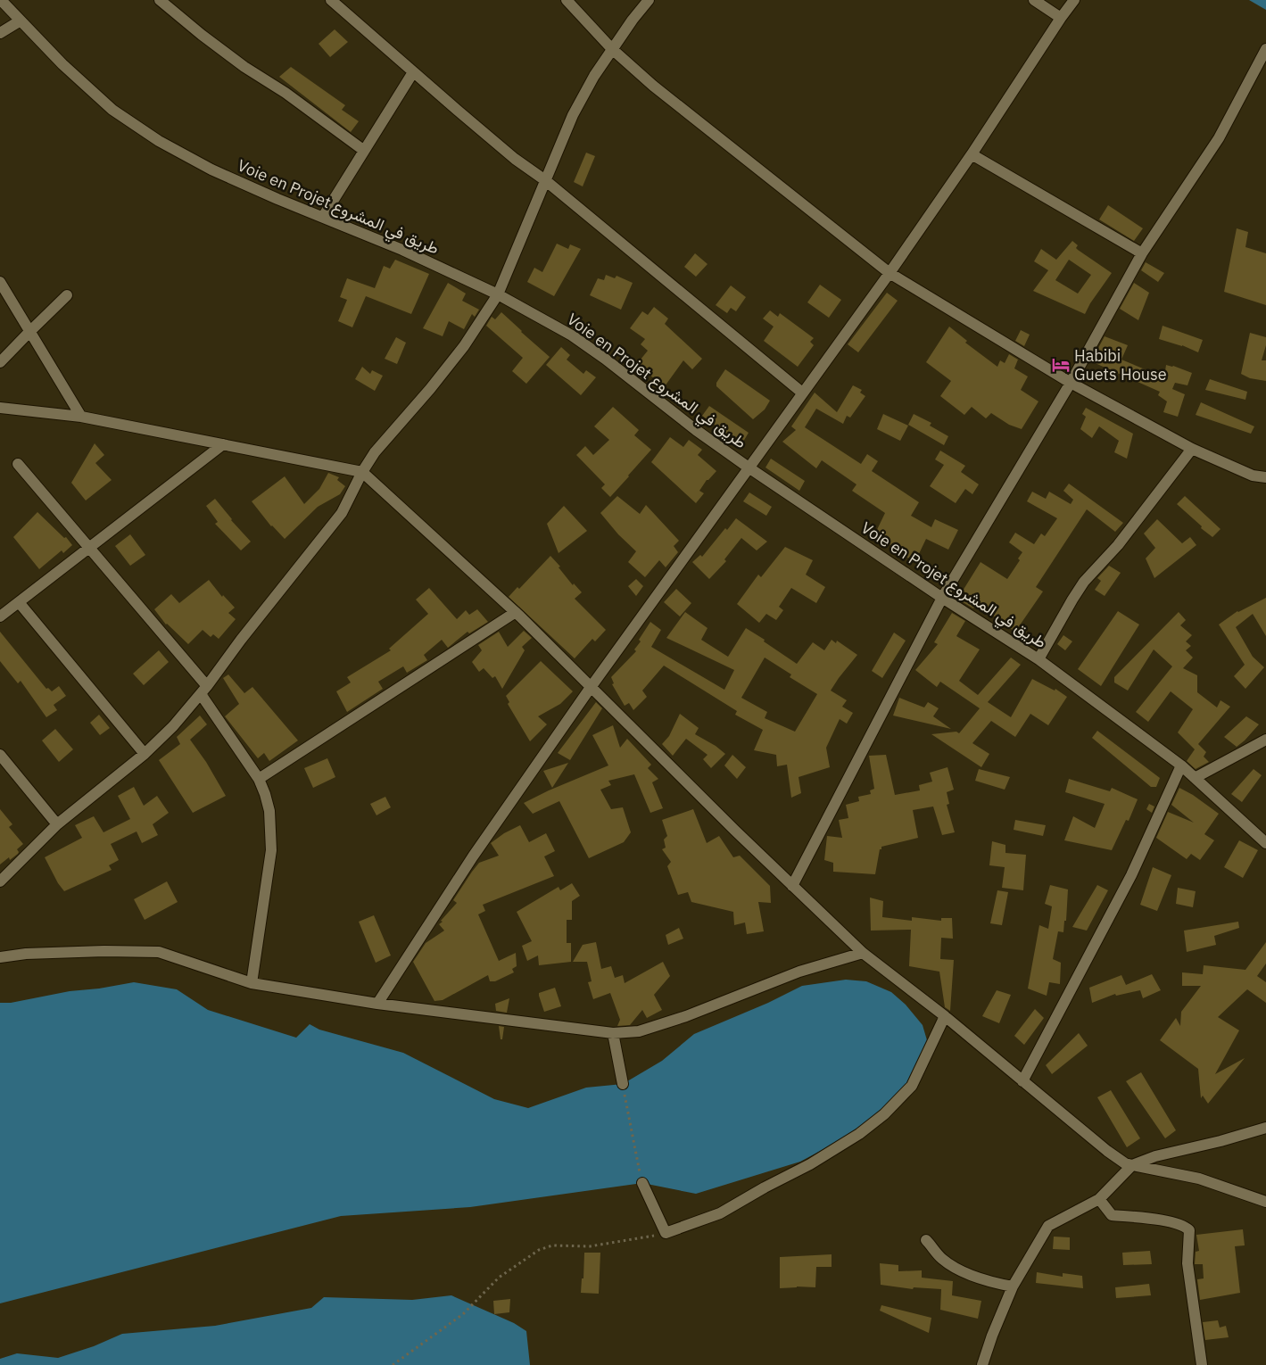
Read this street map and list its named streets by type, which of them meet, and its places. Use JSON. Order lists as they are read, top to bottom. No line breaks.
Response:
{"streets":{"street":["Voie en Projet طريق في المشروع"]},"places":{"hotel":["Habibi Guets House"]}}
